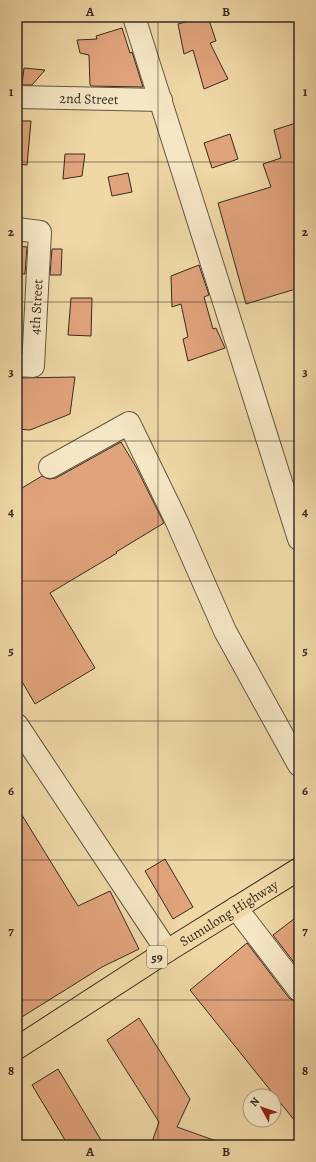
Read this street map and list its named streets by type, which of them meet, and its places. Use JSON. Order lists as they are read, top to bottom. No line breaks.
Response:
{"streets":{"main road":["Sumulong Highway","59"],"street":["2nd Street","4th Street"]},"north":"top left","grid":{"columns":["A","B"],"rows":["1","2","3","4","5","6","7","8"]}}
